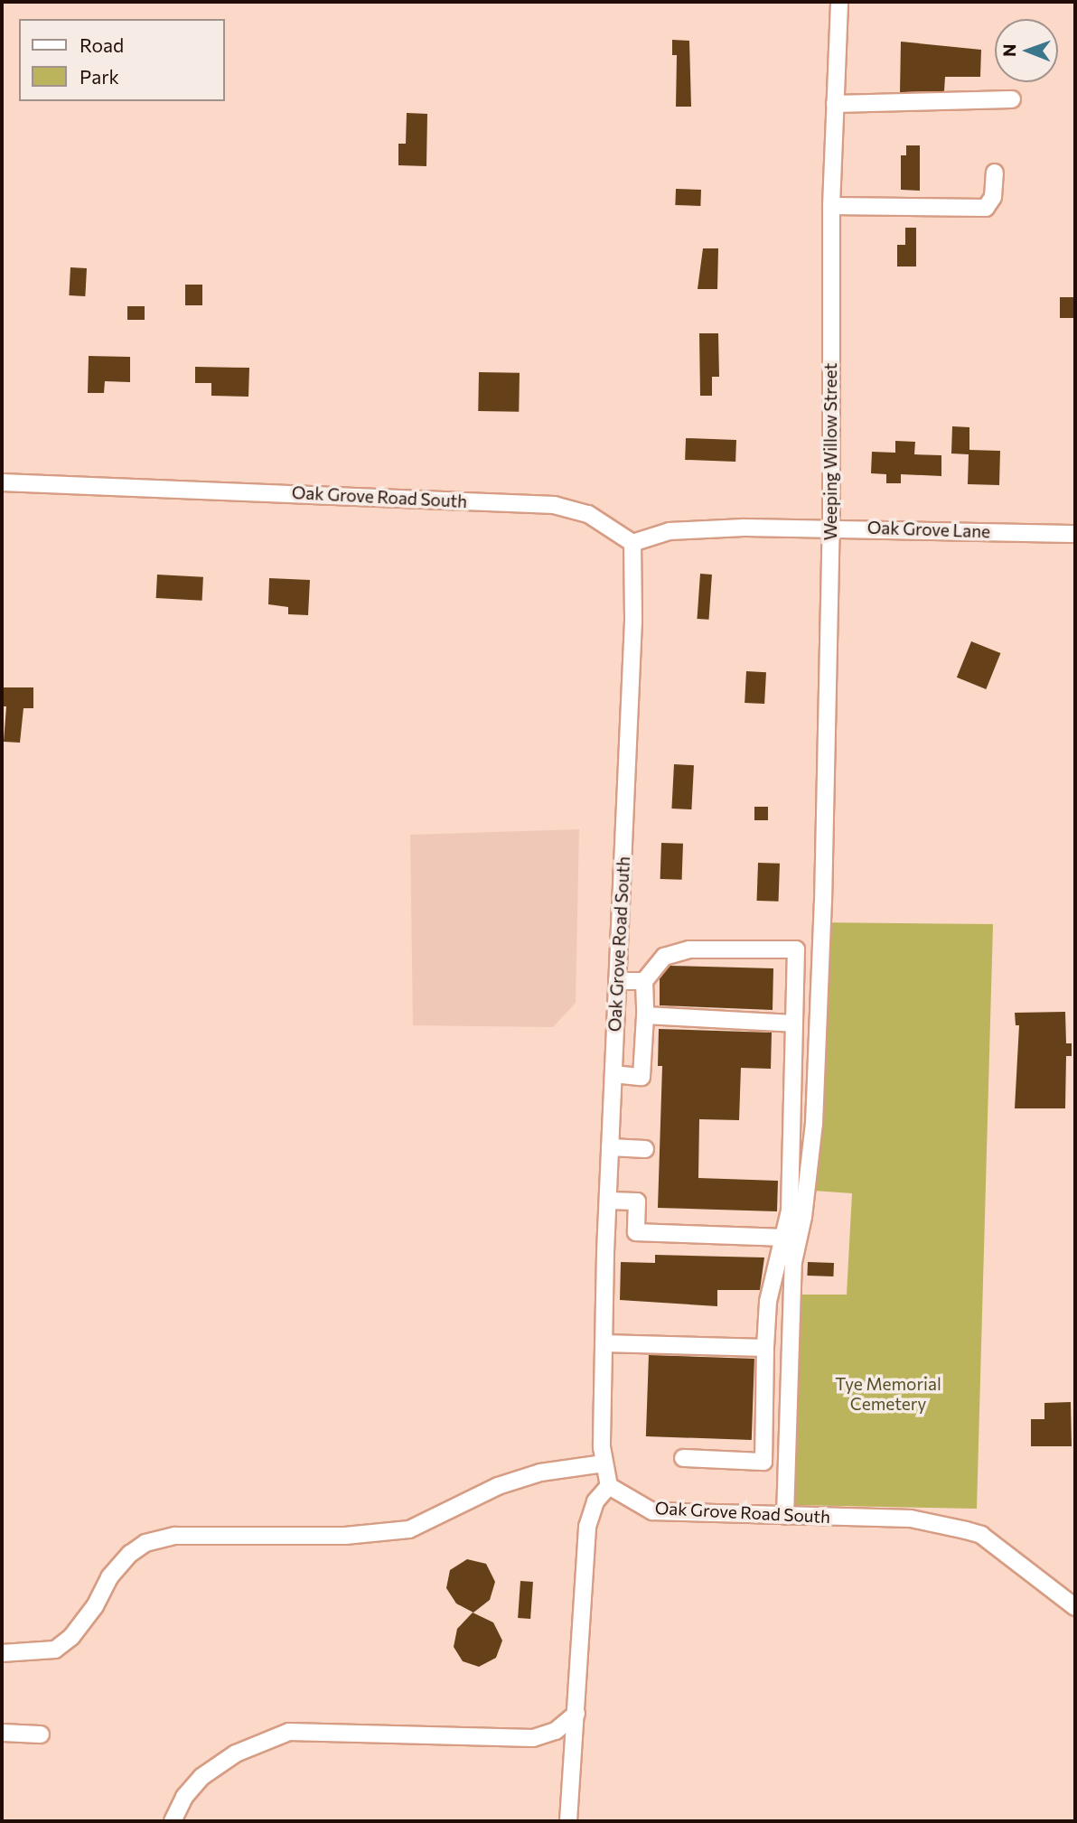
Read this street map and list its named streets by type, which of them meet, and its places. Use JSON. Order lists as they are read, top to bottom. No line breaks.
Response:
{"streets":{"street":["Weeping Willow Street","Oak Grove Road South","Oak Grove Lane"]},"crossings":[["Weeping Willow Street","Oak Grove Road South"],["Weeping Willow Street","Oak Grove Lane"],["Oak Grove Road South","Oak Grove Lane"]],"parks":["Tye Memorial Cemetery"],"legend":["Road","Park"],"north":"left"}
